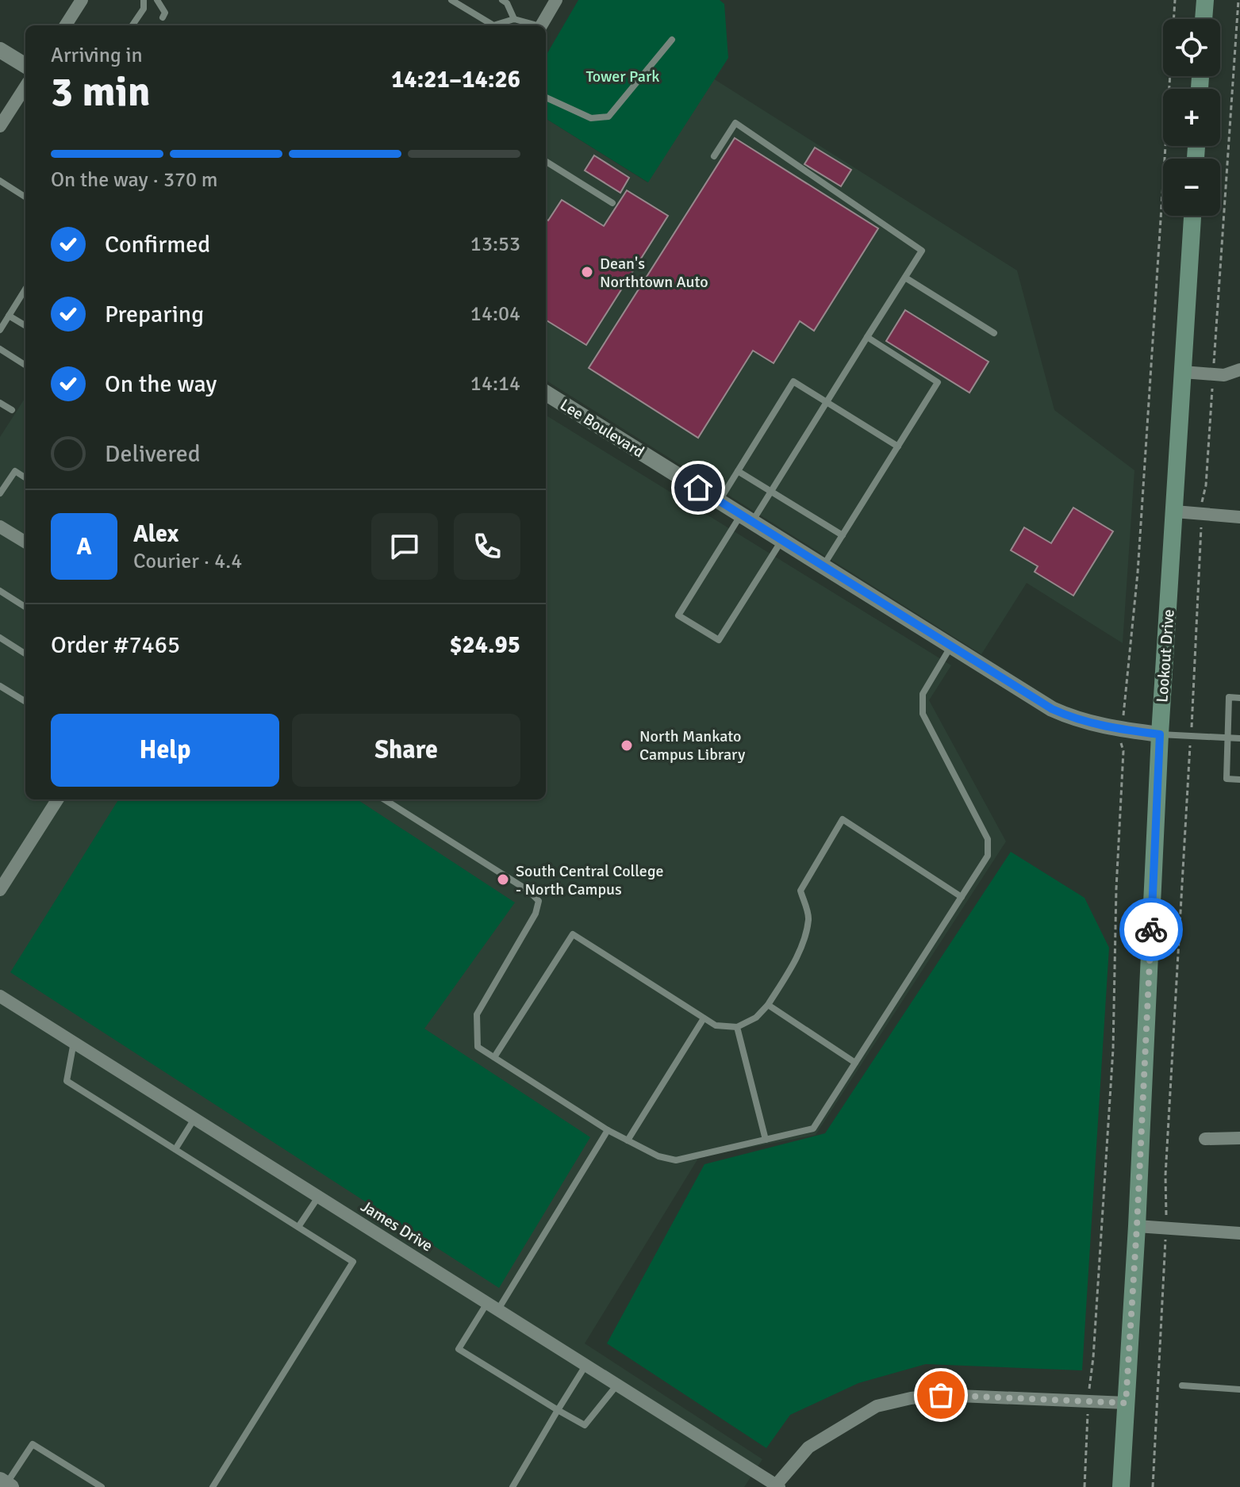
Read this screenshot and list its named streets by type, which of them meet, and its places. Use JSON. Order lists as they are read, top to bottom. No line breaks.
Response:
{"streets":{"main road":["Lookout Drive"],"street":["Lee Boulevard","James Drive"]},"crossings":[["Lee Boulevard","Lookout Drive"]],"parks":["Tower Park"],"places":["Dean's Northtown Auto","North Mankato Campus Library","South Central College - North Campus"],"page":{"map_buttons":["+","−"],"heading":["3 min","Arriving in","14:21–14:26"],"panel":["Alex","Courier · 4.4","Order #7465","$24.95"],"bar":"On the way · 370 m","list":[["Confirmed","13:53"],["Preparing","14:04"],["On the way","14:14"],"Delivered"],"round":"A","buttons":["Help","Share"]}}
